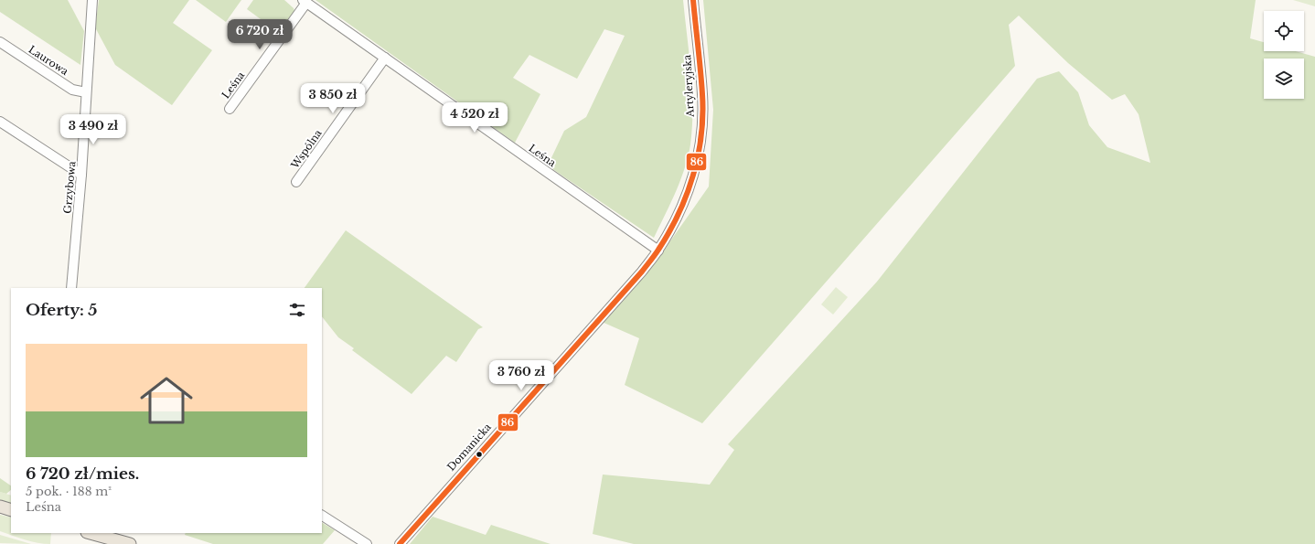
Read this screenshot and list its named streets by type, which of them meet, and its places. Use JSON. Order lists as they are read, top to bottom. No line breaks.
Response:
{"streets":{"street":["Laurowa","Leśna","Artyleryjska","Wspólna","Grzybowa","Domanicka"]},"crossings":[["Laurowa","Grzybowa"],["Leśna","Artyleryjska"],["Leśna","Wspólna"],["Leśna","Domanicka"],["Artyleryjska","Domanicka"]],"lines":["transit line 86"],"page":{"price":["6 720 zł","3 850 zł","4 520 zł","3 490 zł","3 760 zł"],"heading":"Oferty: 5","list":[{"name":"6 720 zł/mies.","note":"5 pok. · 188 m² · Leśna"}]}}
